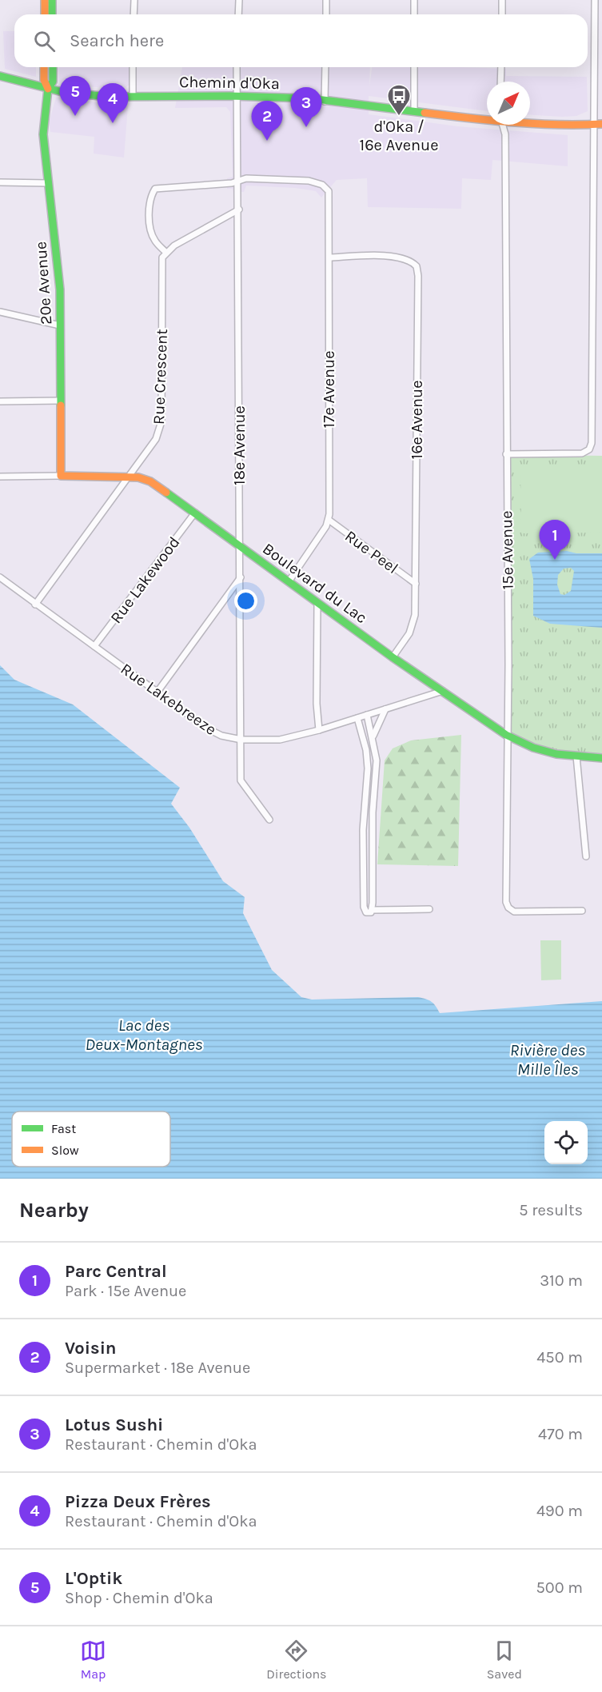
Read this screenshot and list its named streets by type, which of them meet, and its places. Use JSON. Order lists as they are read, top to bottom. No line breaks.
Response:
{"streets":{"street":["Chemin d'Oka","20e Avenue","Rue Crescent","17e Avenue","16e Avenue","18e Avenue","15e Avenue","Rue Peel","Rue Lakewood","Boulevard du Lac","Rue Lakebreeze"]},"crossings":[["Chemin d'Oka","20e Avenue"],["Chemin d'Oka","18e Avenue"],["20e Avenue","Boulevard du Lac"],["Rue Crescent","Boulevard du Lac"],["Rue Crescent","Rue Lakebreeze"],["17e Avenue","16e Avenue"],["17e Avenue","18e Avenue"],["17e Avenue","Rue Peel"],["16e Avenue","Rue Peel"],["16e Avenue","Boulevard du Lac"],["18e Avenue","Boulevard du Lac"],["18e Avenue","Rue Lakebreeze"],["15e Avenue","Boulevard du Lac"],["Rue Lakewood","Boulevard du Lac"],["Rue Lakewood","Rue Lakebreeze"],["Boulevard du Lac","Rue Lakebreeze"]],"water":["Lac des Deux-Montagnes","Rivière des Mille Îles"],"places":{"bus stop":["d'Oka / 16e Avenue"]},"legend":["Fast","Slow"],"north":"top right","page":{"search":"Search here","pins":["5","4","3","2","1"],"heading":["Nearby","5 results"],"list":[{"mark":"1","name":"Parc Central","note":"Park · 15e Avenue","value":"310 m"},{"mark":"2","name":"Voisin","note":"Supermarket · 18e Avenue","value":"450 m"},{"mark":"3","name":"Lotus Sushi","note":"Restaurant · Chemin d'Oka","value":"470 m"},{"mark":"4","name":"Pizza Deux Frères","note":"Restaurant · Chemin d'Oka","value":"490 m"},{"mark":"5","name":"L'Optik","note":"Shop · Chemin d'Oka","value":"500 m"}],"nav":["Map","Directions","Saved"]}}
